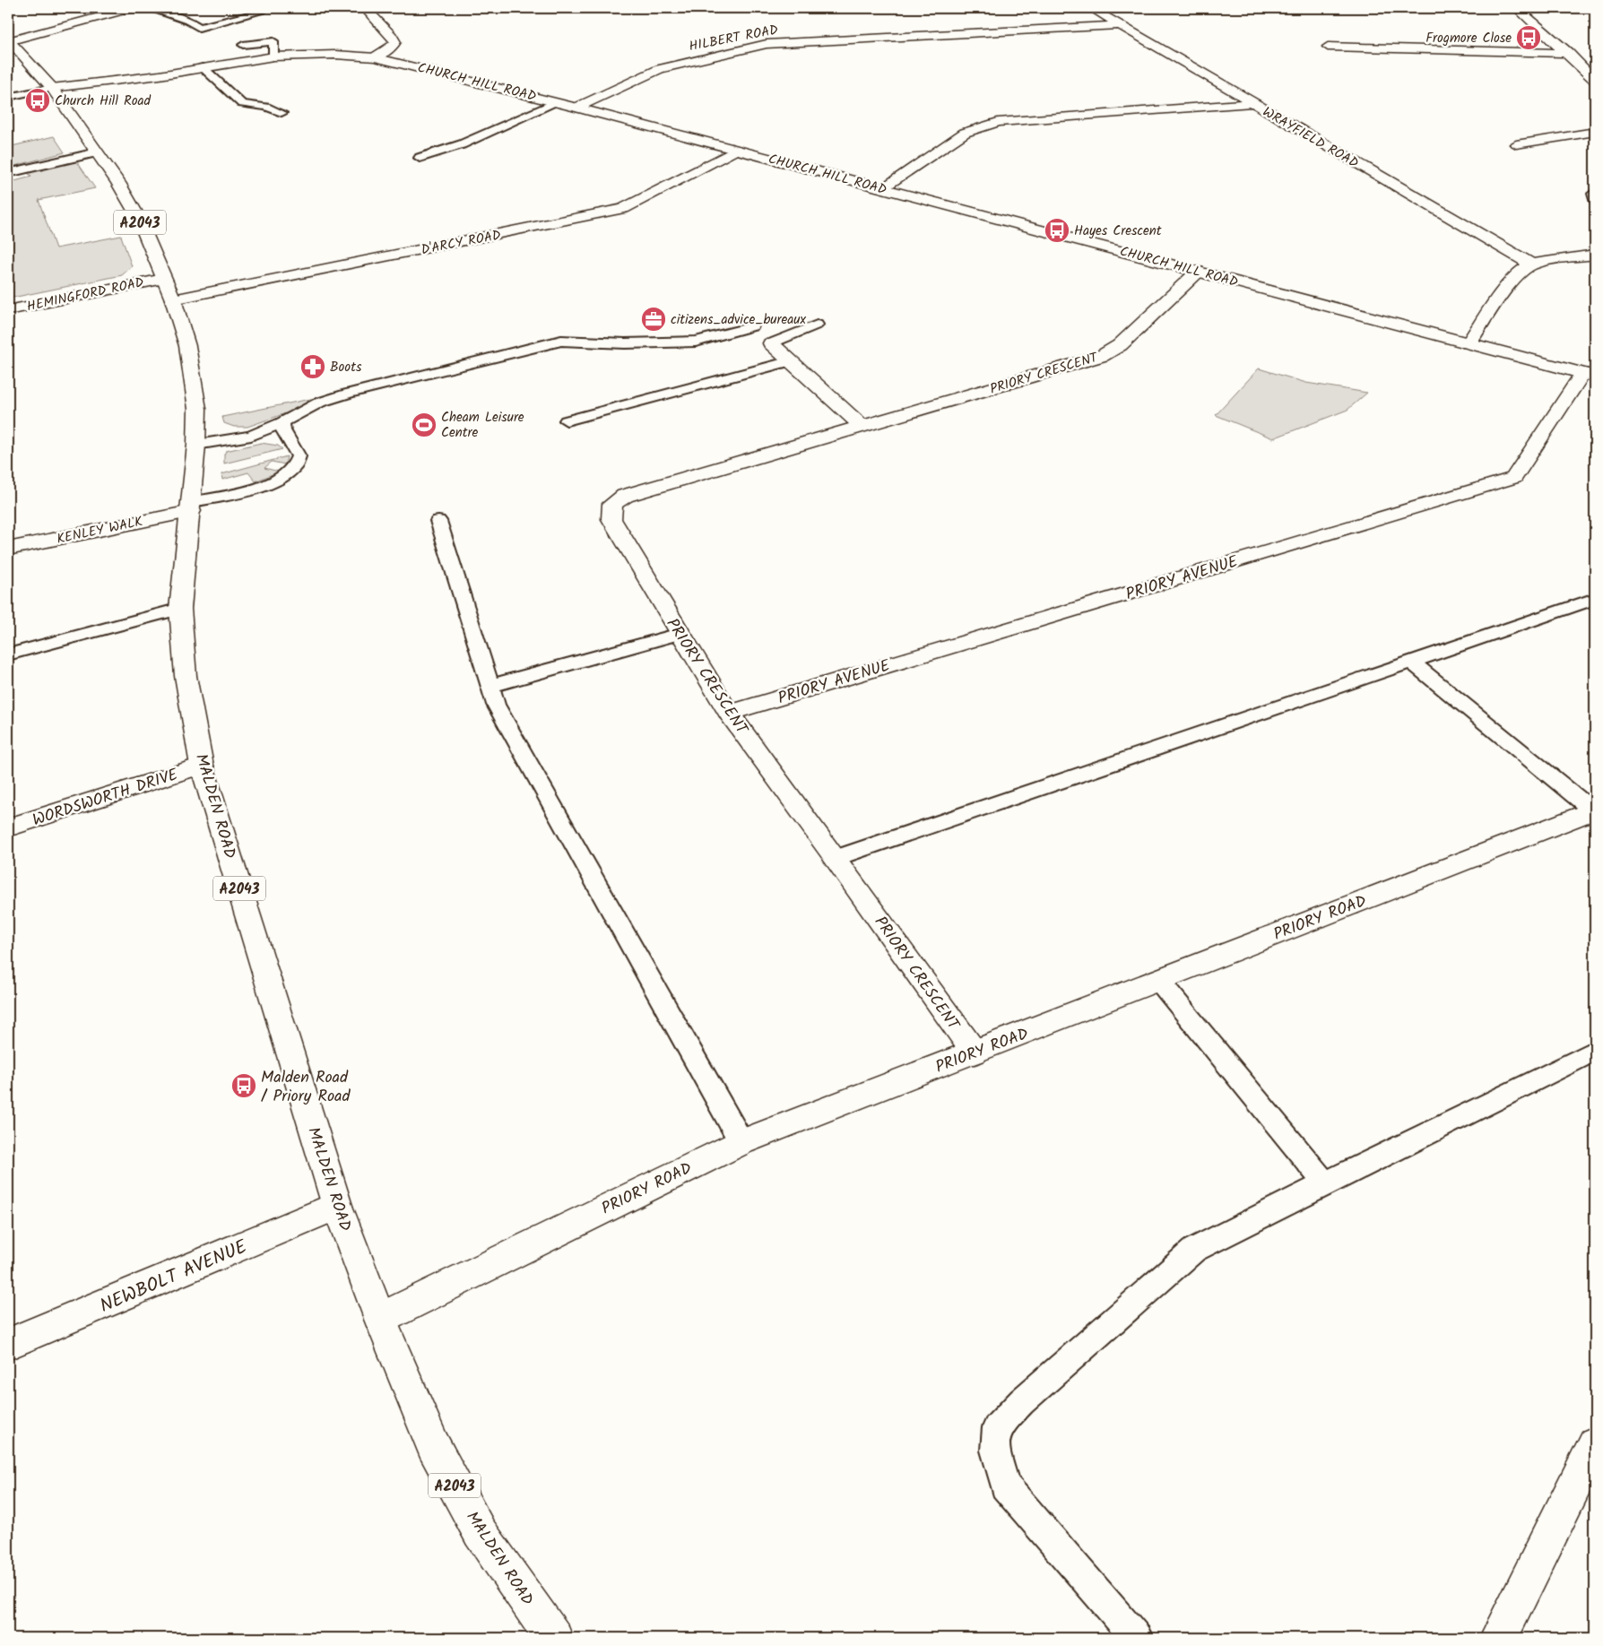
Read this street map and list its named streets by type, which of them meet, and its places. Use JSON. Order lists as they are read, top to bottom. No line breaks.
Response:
{"streets":{"main road":["HILBERT ROAD","CHURCH HILL ROAD","WRAYFIELD ROAD","A2043","D'ARCY ROAD","HEMINGFORD ROAD","PRIORY CRESCENT","KENLEY WALK","PRIORY AVENUE","WORDSWORTH DRIVE","MALDEN ROAD","PRIORY ROAD","NEWBOLT AVENUE"]},"crossings":[["HILBERT ROAD","CHURCH HILL ROAD"],["HILBERT ROAD","WRAYFIELD ROAD"],["CHURCH HILL ROAD","D'ARCY ROAD"],["CHURCH HILL ROAD","PRIORY CRESCENT"],["CHURCH HILL ROAD","PRIORY AVENUE"],["CHURCH HILL ROAD","MALDEN ROAD"],["D'ARCY ROAD","MALDEN ROAD"],["HEMINGFORD ROAD","MALDEN ROAD"],["PRIORY CRESCENT","PRIORY AVENUE"],["PRIORY CRESCENT","PRIORY ROAD"],["KENLEY WALK","MALDEN ROAD"],["WORDSWORTH DRIVE","MALDEN ROAD"],["MALDEN ROAD","PRIORY ROAD"],["MALDEN ROAD","NEWBOLT AVENUE"]],"places":{"bus stop":["Frogmore Close","Church Hill Road","Hayes Crescent","Malden Road / Priory Road"],"office":["citizens_advice_bureaux"],"pharmacy":["Boots"],"sports":["Cheam Leisure Centre"]}}
